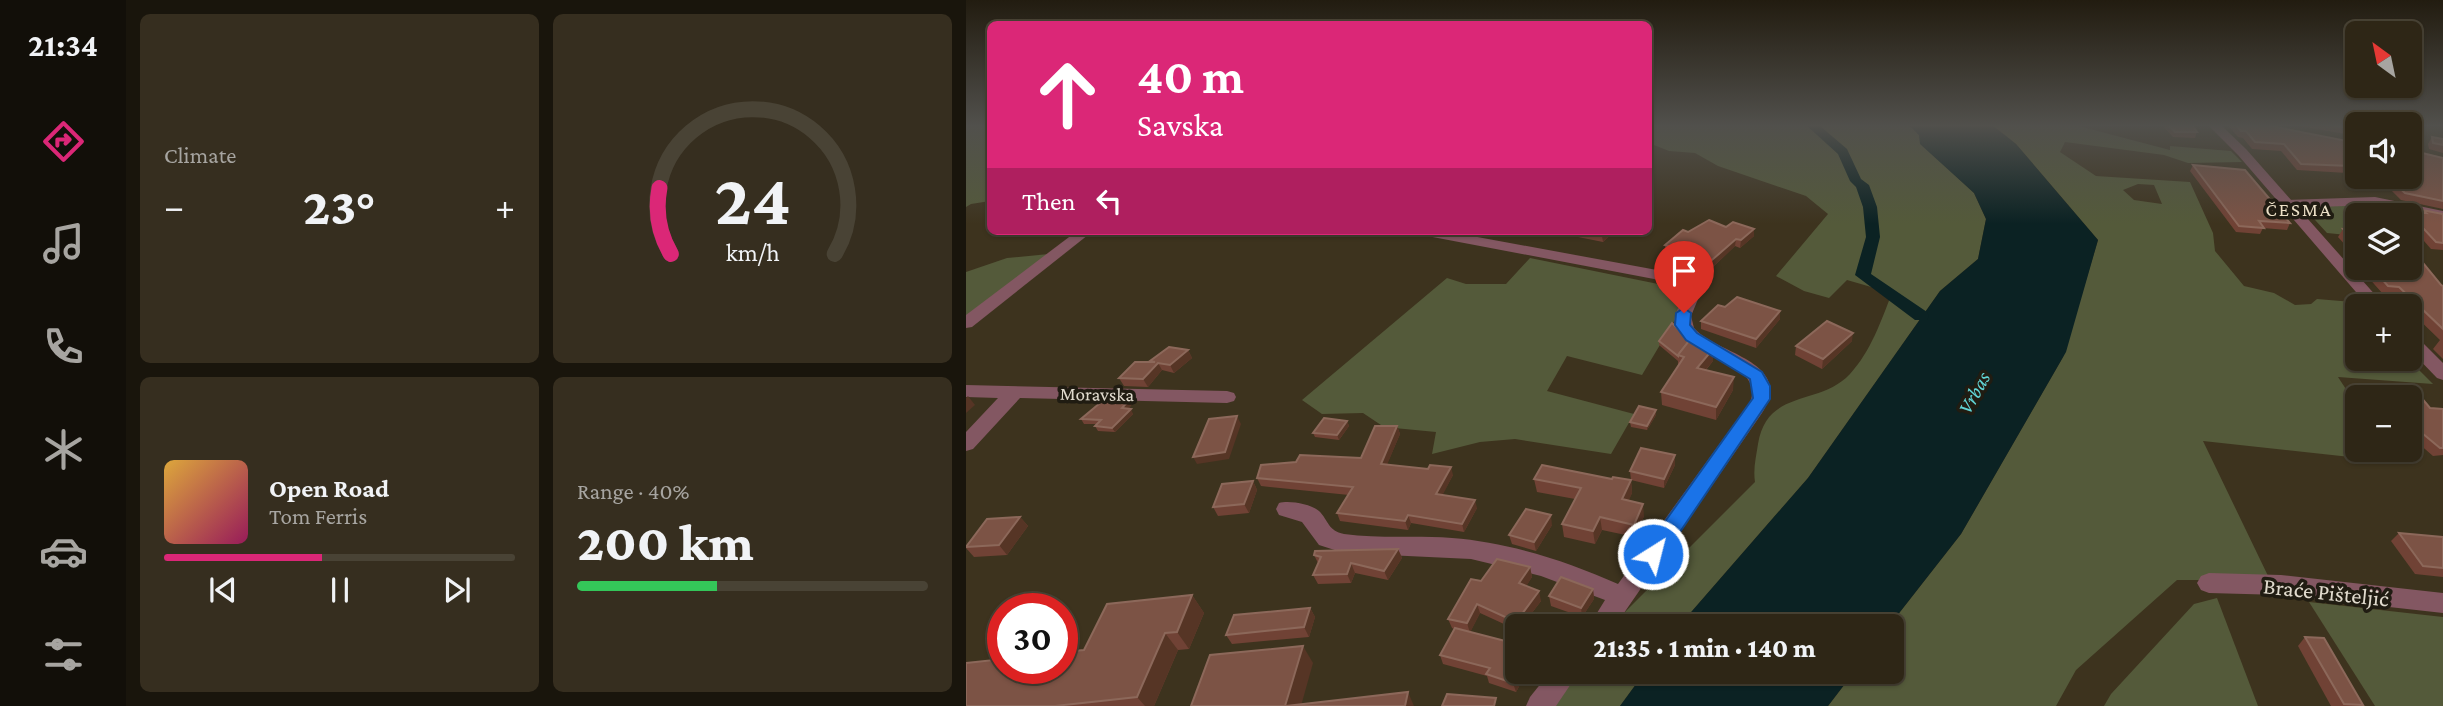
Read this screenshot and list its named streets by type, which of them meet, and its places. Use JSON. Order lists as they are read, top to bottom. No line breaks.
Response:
{"streets":{"street":["Moravska","Braće Pišteljić"]},"districts":["ČESMA"],"water":["Vrbas"],"north":"top left","page":{"tabs":"21:34","tile":["Climate",["Range · 40%","200 km"]],"map_buttons":["+","−"],"turn":["40 m","Savska"],"then":"Then","heat":["−","23°","+"],"song":["Open Road","Tom Ferris"],"limit":"30","trip":"21:35 · 1 min · 140 m","gauge":["24","km/h"]}}
